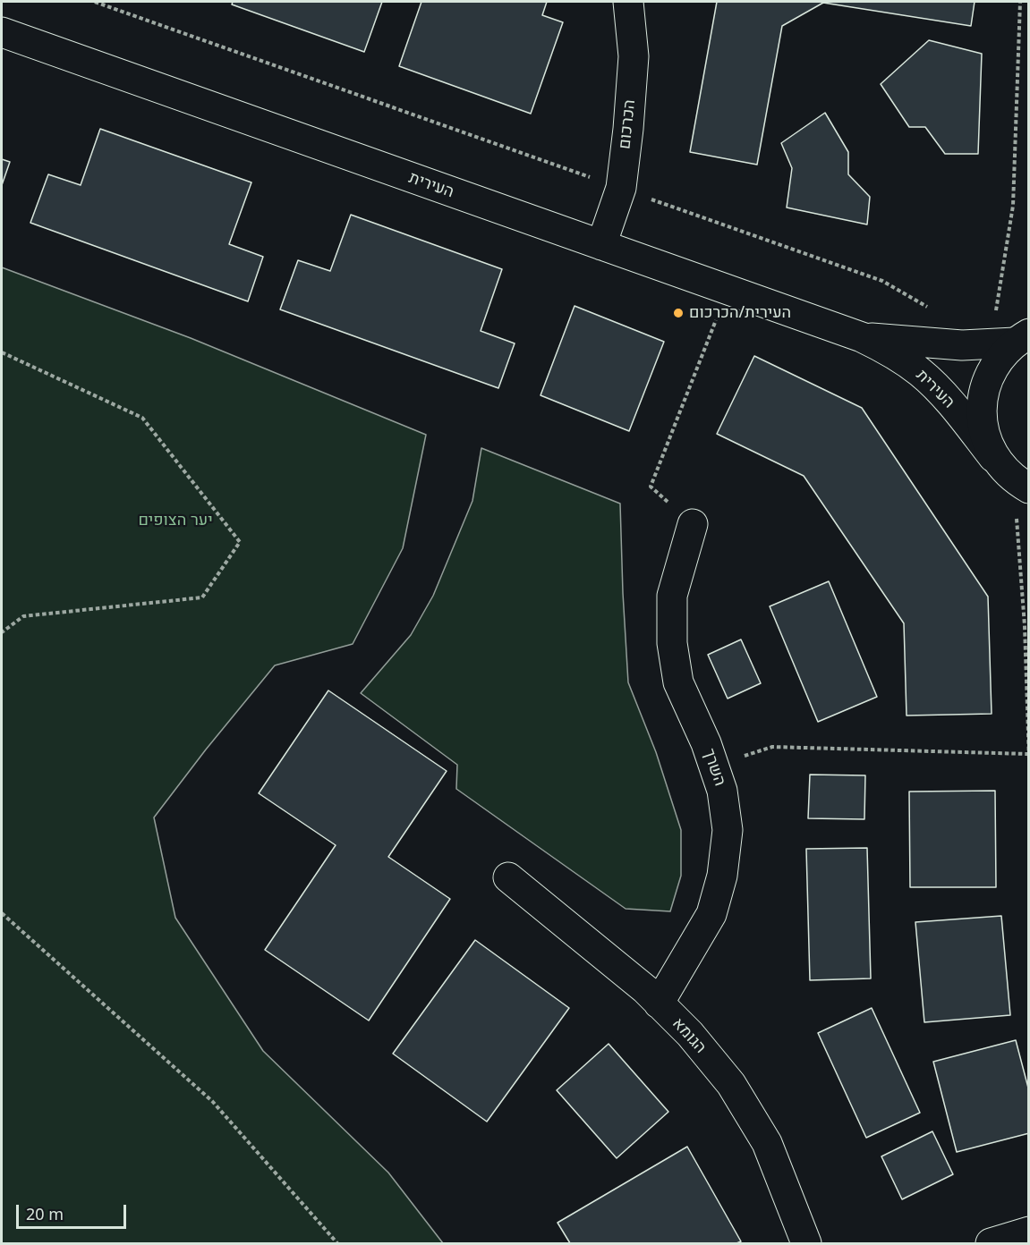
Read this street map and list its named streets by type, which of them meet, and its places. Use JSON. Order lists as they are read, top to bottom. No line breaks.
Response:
{"streets":{"street":["הכרכום","העירית","השרך","הגומא"]},"crossings":[["הכרכום","העירית"],["השרך","הגומא"]],"parks":["יער הצופים"],"places":["העירית/הכרכום"],"scale_bar":"20 m"}
